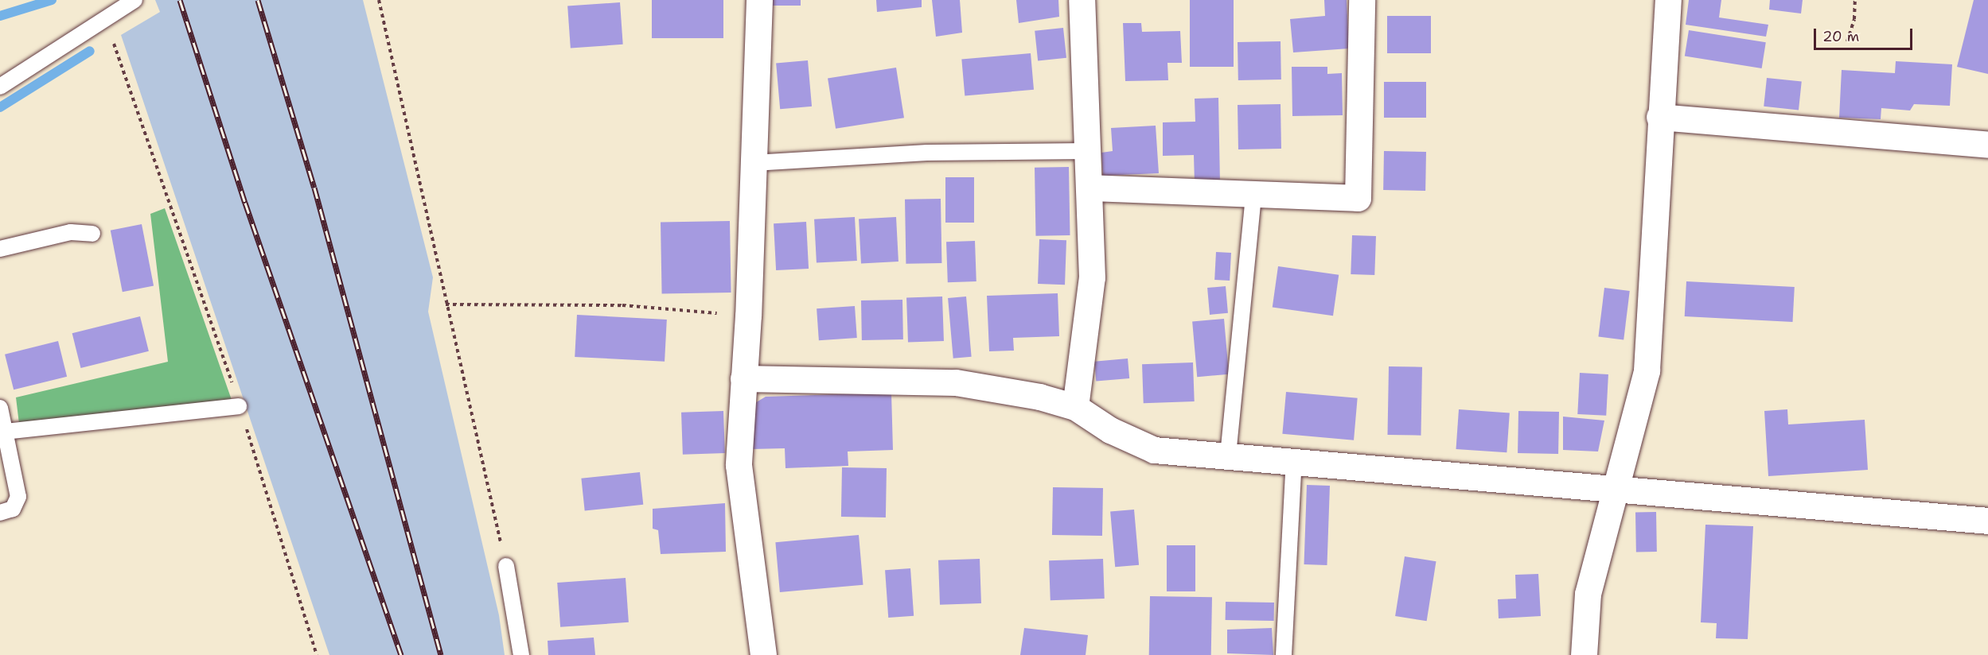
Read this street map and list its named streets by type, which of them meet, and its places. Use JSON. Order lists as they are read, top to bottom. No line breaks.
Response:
{"scale_bar":"20 m"}
